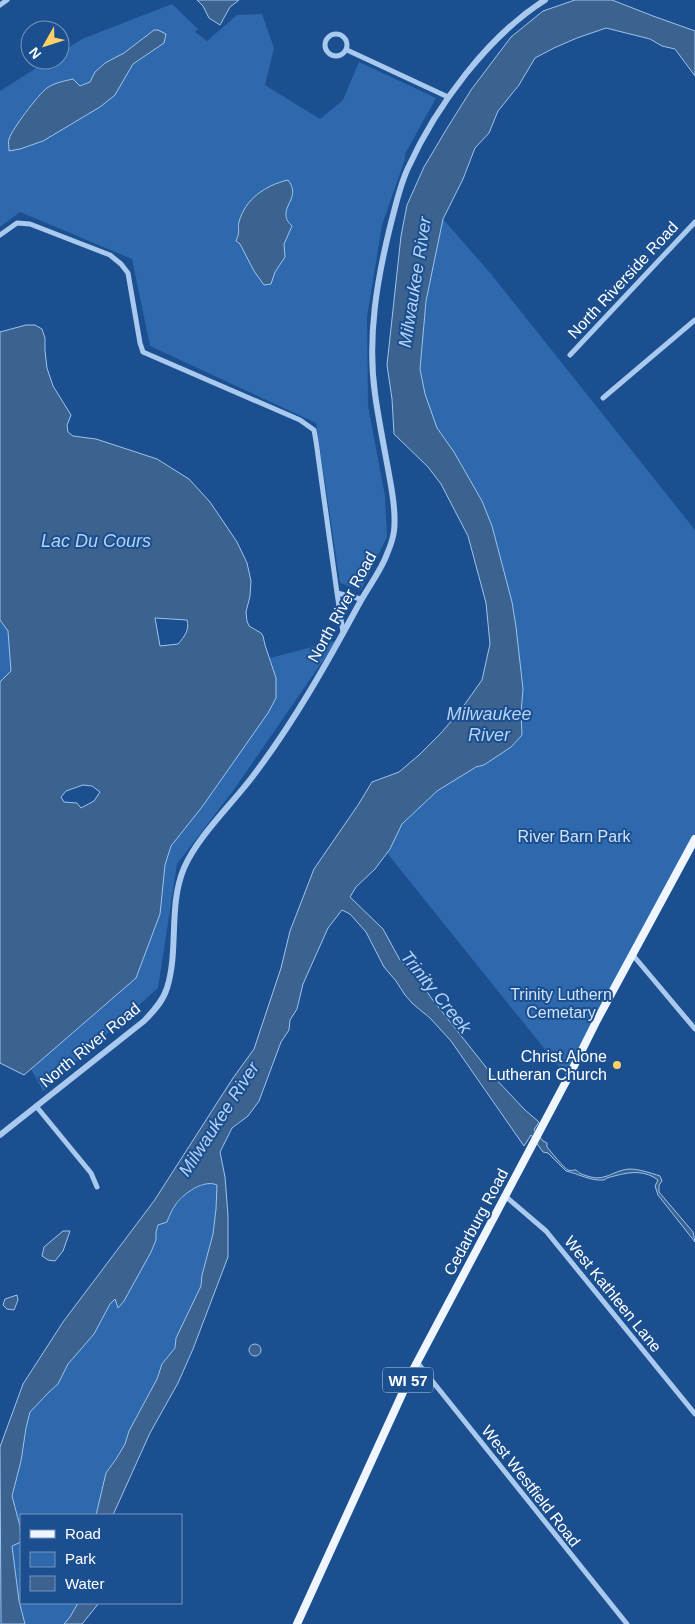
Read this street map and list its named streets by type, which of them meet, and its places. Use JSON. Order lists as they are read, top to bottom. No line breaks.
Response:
{"streets":{"main road":["Cedarburg Road","WI 57"],"street":["North Riverside Road","North River Road","West Kathleen Lane","West Westfield Road"]},"crossings":[["Cedarburg Road","West Kathleen Lane"],["Cedarburg Road","West Westfield Road"]],"water":["Milwaukee River","Lac Du Cours","Trinity Creek"],"parks":["River Barn Park","Trinity Luthern Cemetary"],"places":["Christ Alone Lutheran Church"],"legend":["Road","Park","Water"],"north":"bottom left"}
